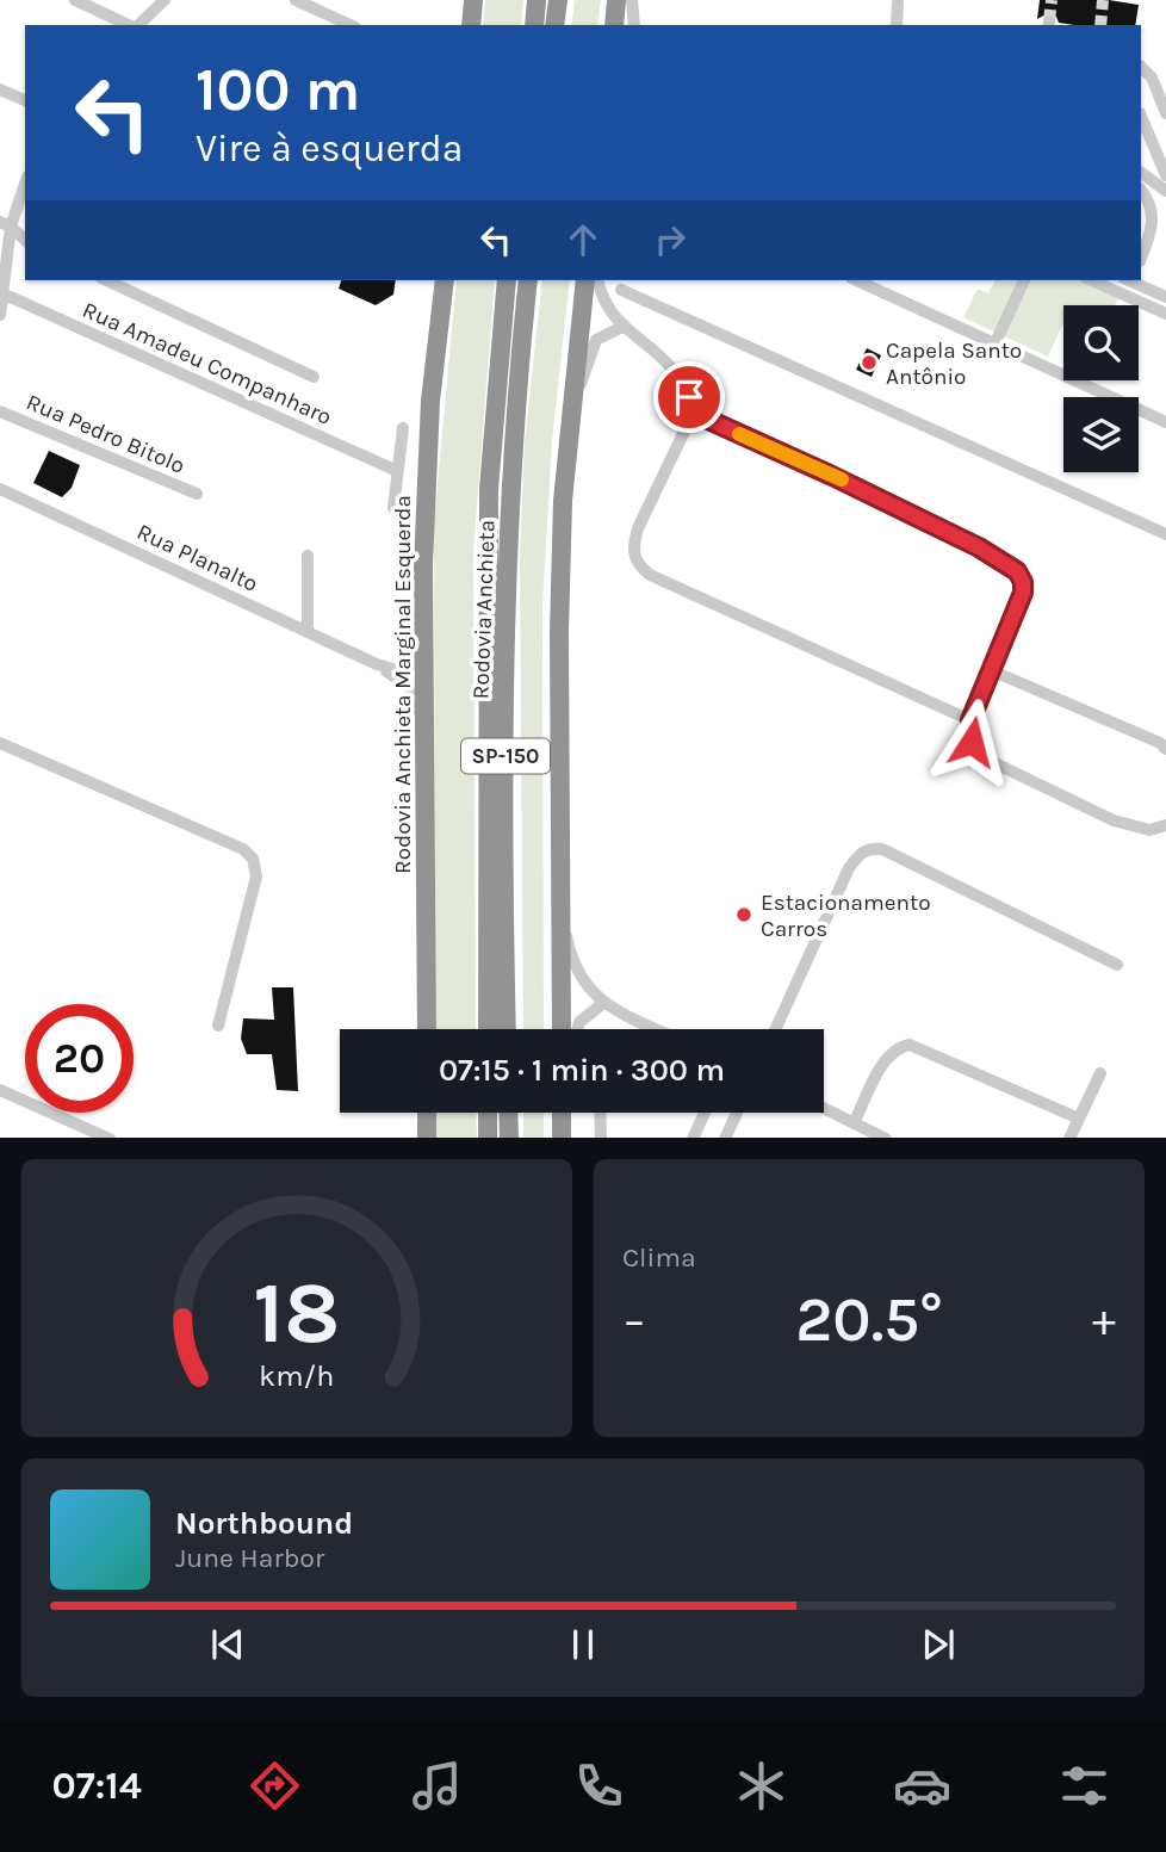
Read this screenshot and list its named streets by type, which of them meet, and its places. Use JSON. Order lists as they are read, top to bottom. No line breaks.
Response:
{"streets":{"highway":["Rodovia Anchieta","Rodovia Anchieta Marginal Esquerda","SP-150"],"street":["Rua Amadeu Companharo","Rua Pedro Bitolo","Rua Planalto"]},"crossings":[["Rua Planalto","Rodovia Anchieta Marginal Esquerda"]],"places":["Capela Santo Antônio","Estacionamento Carros"],"page":{"turn":["100 m","Vire à esquerda"],"limit":"20","trip":"07:15 · 1 min · 300 m","tile":"Clima","heat":["−","20.5°","+"],"song":["Northbound","June Harbor"],"tabs":"07:14","gauge":["18","km/h"]}}
